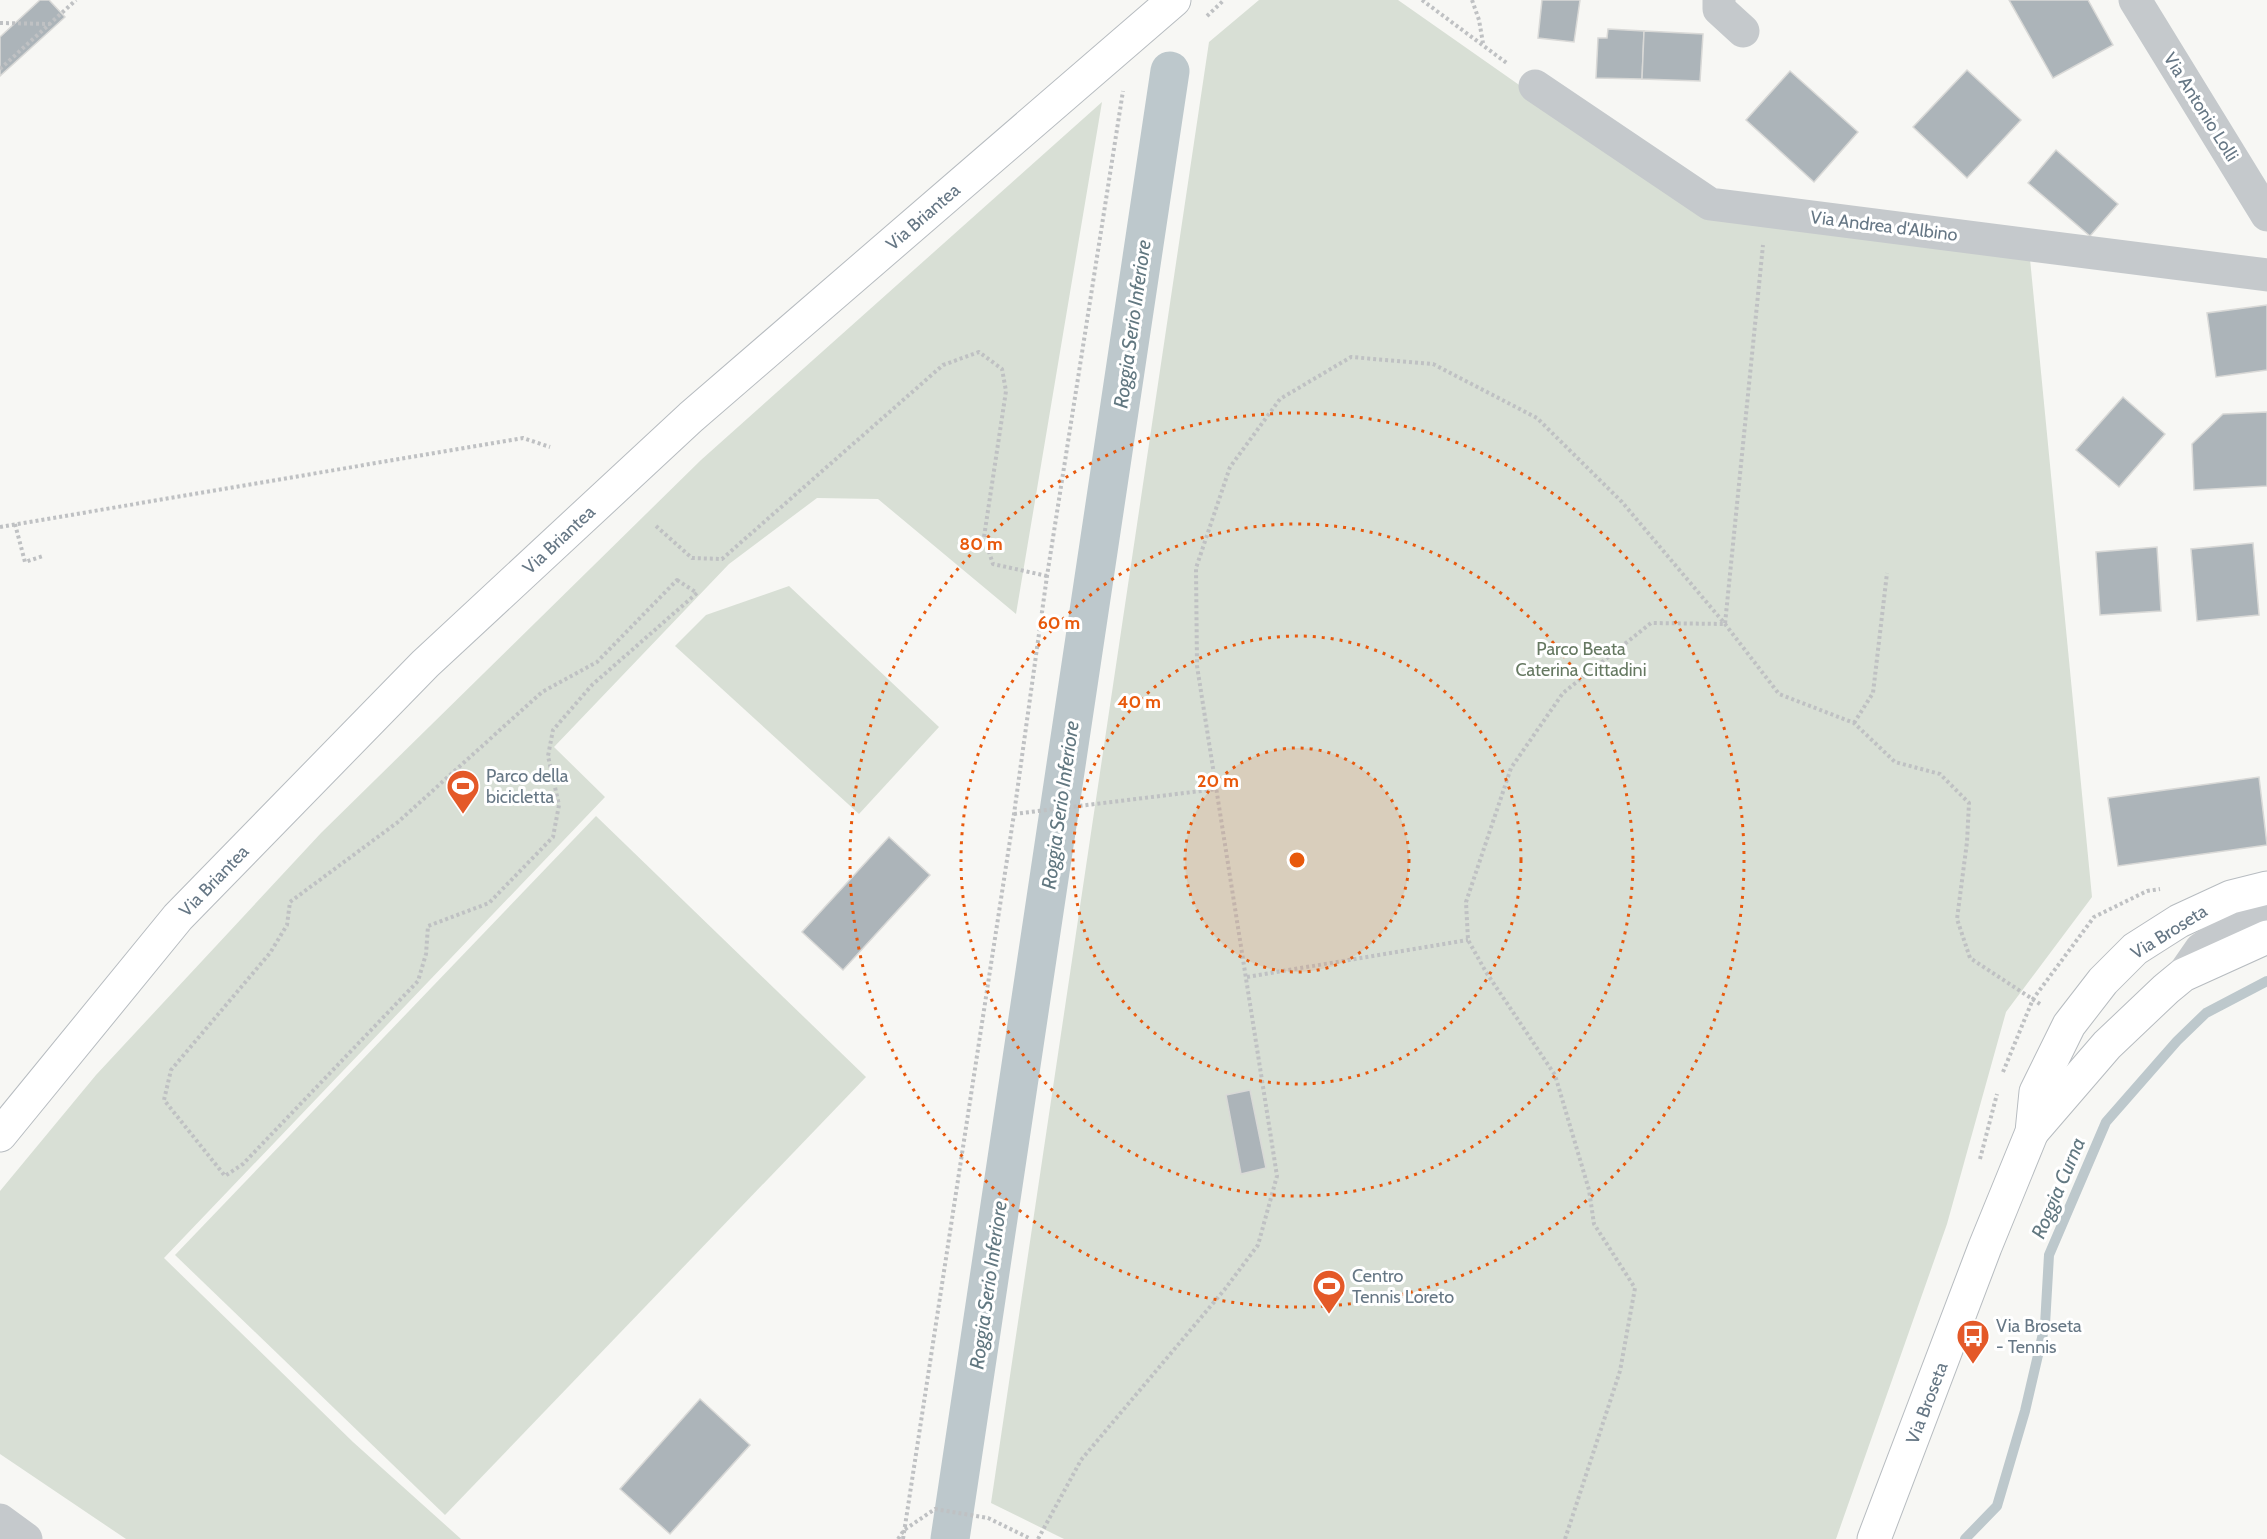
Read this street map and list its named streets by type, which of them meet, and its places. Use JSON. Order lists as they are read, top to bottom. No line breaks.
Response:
{"streets":{"main road":["Via Briantea","Via Broseta"],"street":["Via Antonio Lolli","Via Andrea d'Albino"]},"water":["Roggia Serio Inferiore","Roggia Curna"],"parks":["Parco Beata Caterina Cittadini"],"places":{"sports":["Parco della bicicletta","Centro Tennis Loreto"],"bus stop":["Via Broseta - Tennis"]},"rings":["80 m","60 m","40 m","20 m"]}
